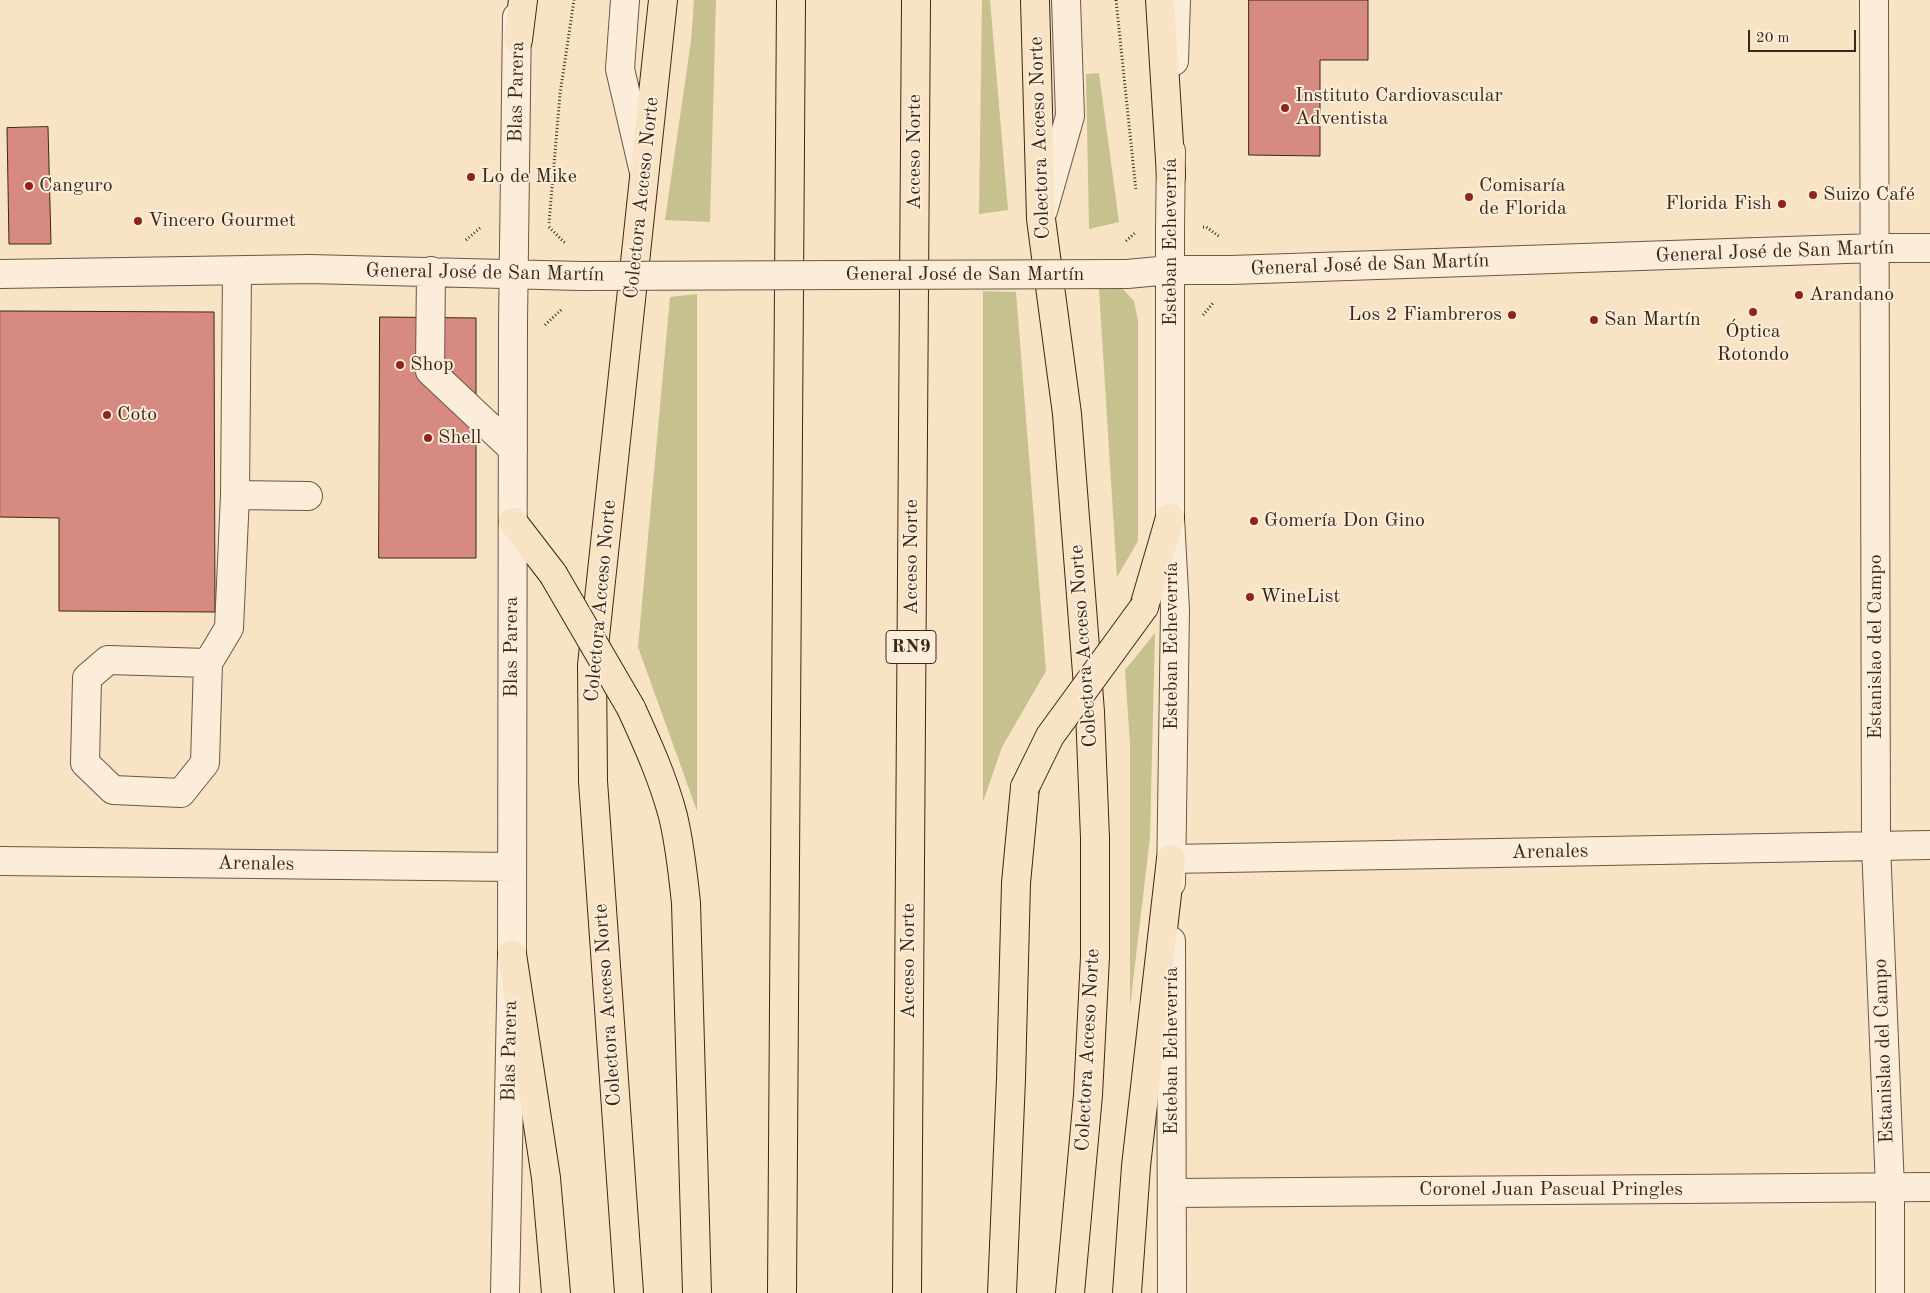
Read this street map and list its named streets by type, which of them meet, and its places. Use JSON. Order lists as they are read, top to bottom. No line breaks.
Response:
{"streets":{"highway":["Colectora Acceso Norte","Acceso Norte","RN9"],"street":["Blas Parera","Esteban Echeverría","General José de San Martín","Estanislao del Campo","Arenales","Coronel Juan Pascual Pringles"]},"crossings":[["Blas Parera","General José de San Martín"],["Blas Parera","Arenales"],["Esteban Echeverría","General José de San Martín"],["Esteban Echeverría","Arenales"],["Esteban Echeverría","Coronel Juan Pascual Pringles"],["General José de San Martín","Estanislao del Campo"],["Estanislao del Campo","Arenales"],["Estanislao del Campo","Coronel Juan Pascual Pringles"]],"places":["Instituto Cardiovascular Adventista","Lo de Mike","Canguro","Suizo Café","Comisaría de Florida","Florida Fish","Vincero Gourmet","Arandano","Óptica Rotondo","Los 2 Fiambreros","San Martín","Shop","Coto","Shell","Gomería Don Gino","WineList"],"scale_bar":"20 m"}
